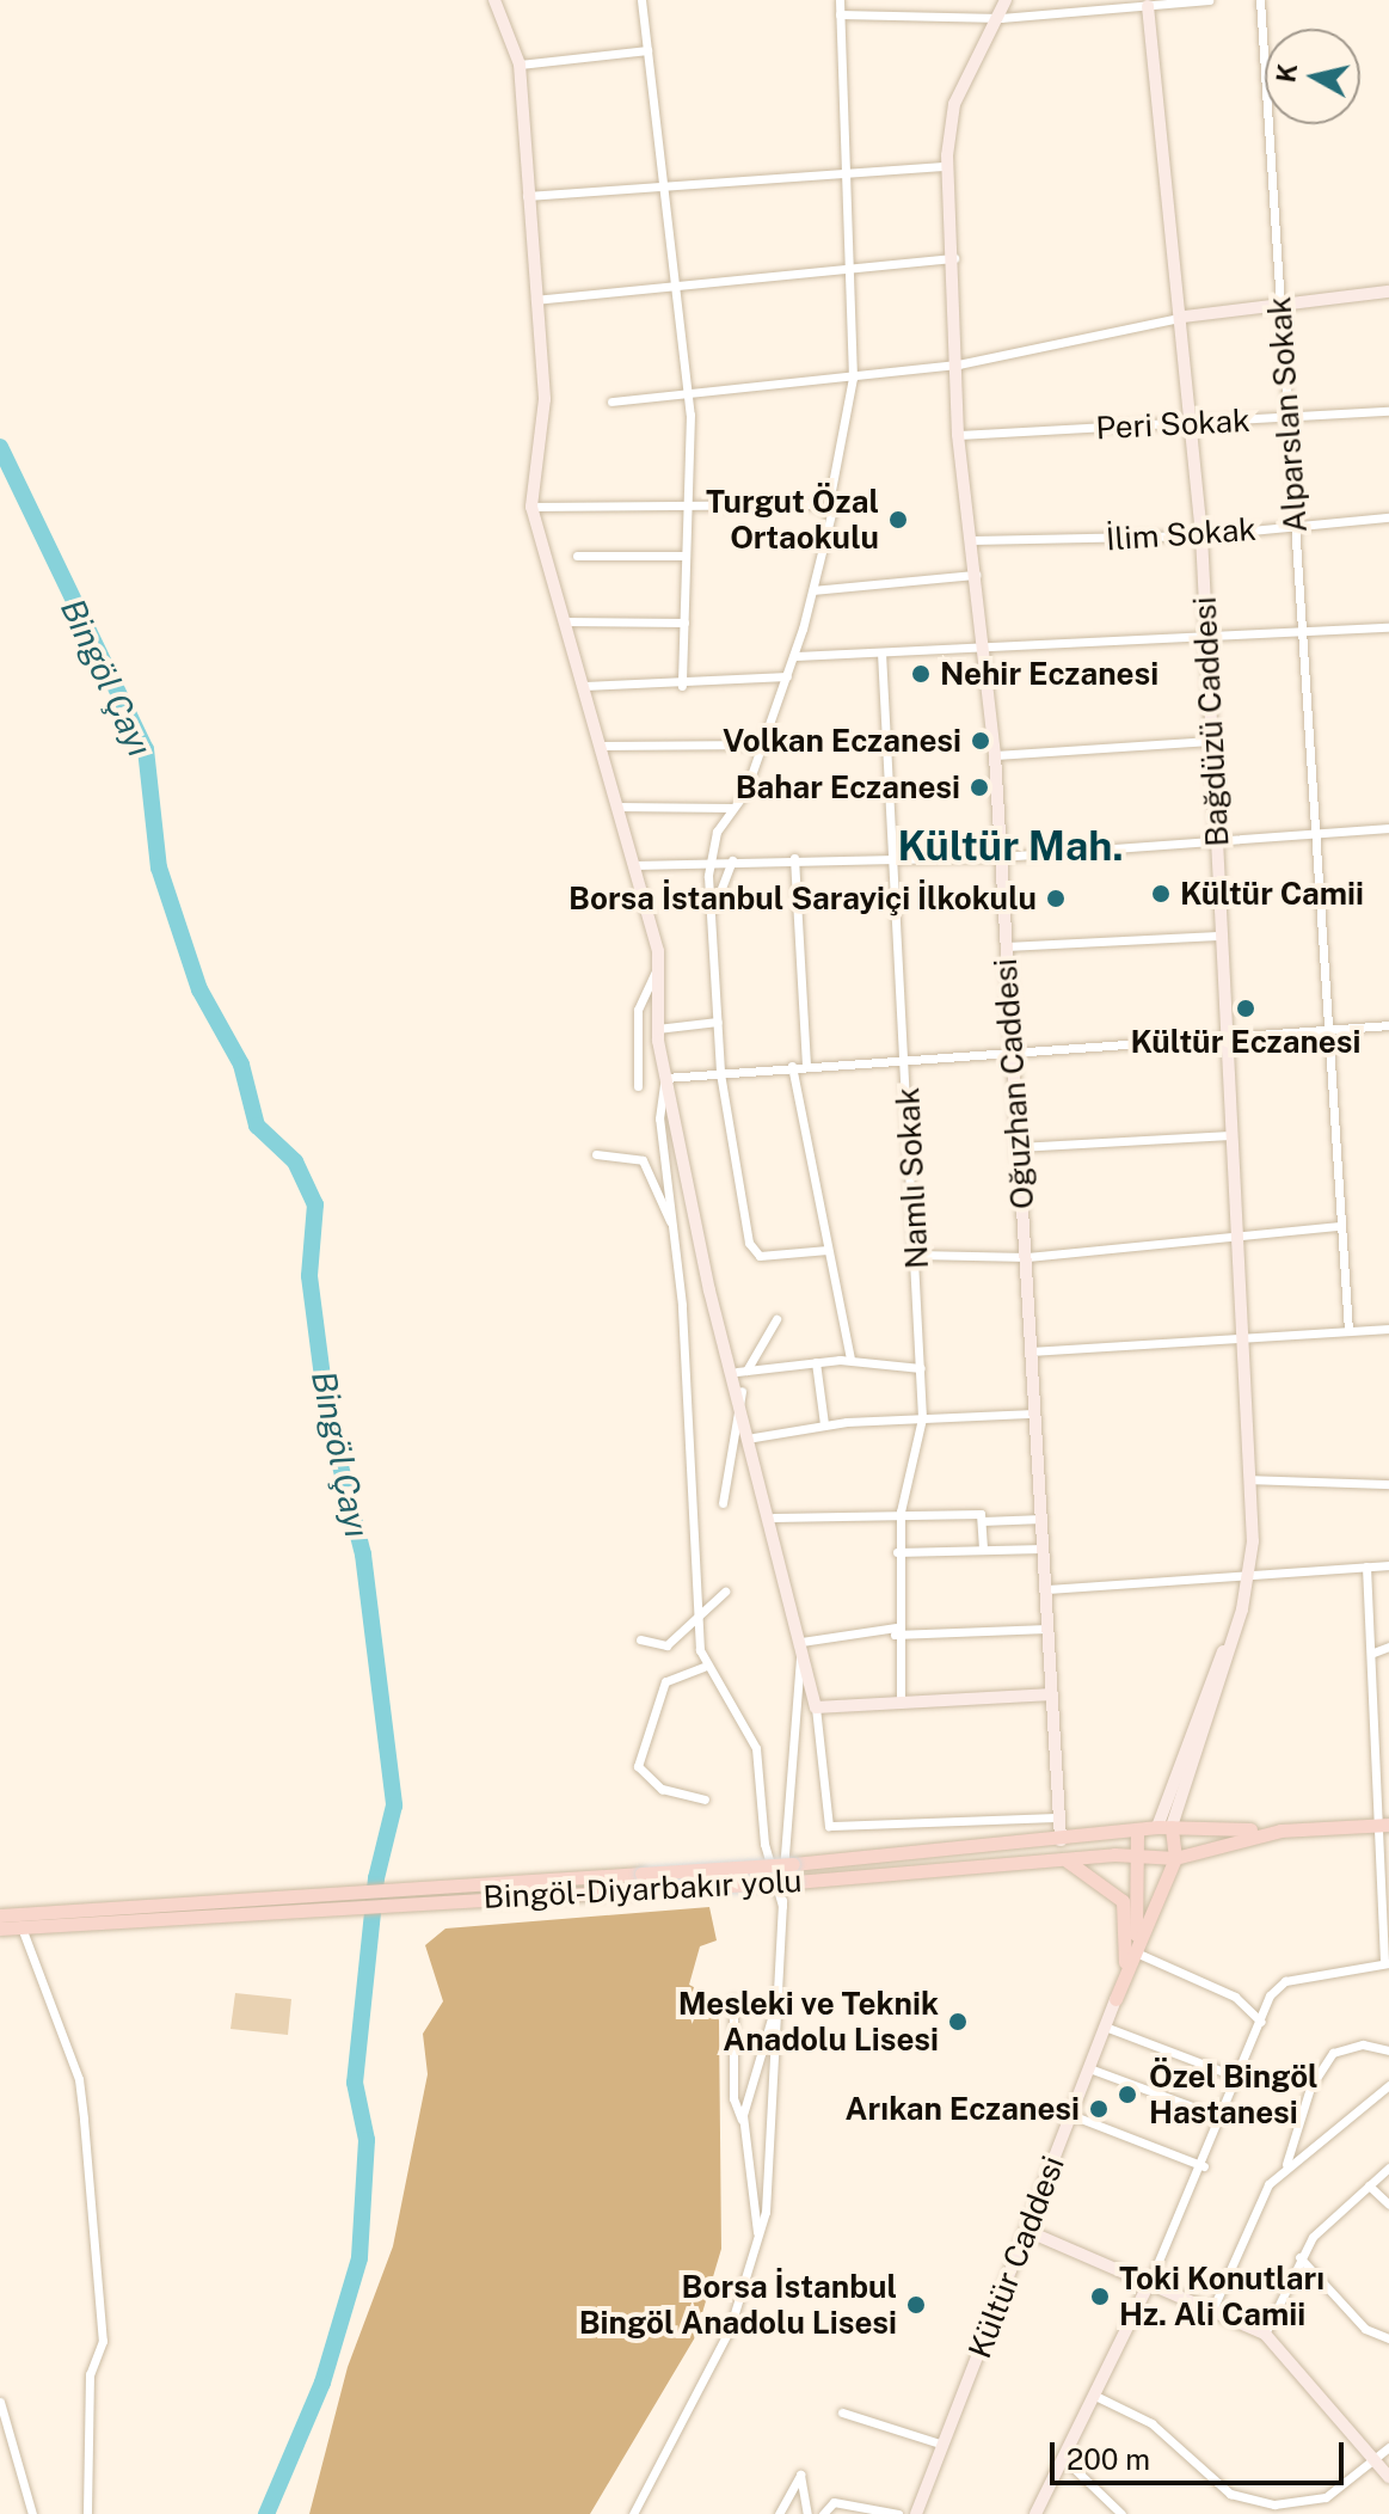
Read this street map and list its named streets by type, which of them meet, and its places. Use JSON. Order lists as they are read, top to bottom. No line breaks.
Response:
{"streets":{"main road":["Bingöl-Diyarbakır yolu"],"street":["Alparslan Sokak","Peri Sokak","İlim Sokak","Bağdüzü Caddesi","Oğuzhan Caddesi","Namlı Sokak","Kültür Caddesi"]},"crossings":[["Alparslan Sokak","Peri Sokak"],["Alparslan Sokak","İlim Sokak"],["Peri Sokak","Bağdüzü Caddesi"],["Peri Sokak","Oğuzhan Caddesi"],["İlim Sokak","Bağdüzü Caddesi"],["İlim Sokak","Oğuzhan Caddesi"],["Bağdüzü Caddesi","Bingöl-Diyarbakır yolu"],["Oğuzhan Caddesi","Bingöl-Diyarbakır yolu"]],"districts":["Kültür Mah."],"water":["Bingöl Çayı"],"places":["Turgut Özal Ortaokulu","Nehir Eczanesi","Volkan Eczanesi","Bahar Eczanesi","Kültür Camii","Borsa İstanbul Sarayiçi İlkokulu","Kültür Eczanesi","Mesleki ve Teknik Anadolu Lisesi","Özel Bingöl Hastanesi","Arıkan Eczanesi","Toki Konutları Hz. Ali Camii","Borsa İstanbul Bingöl Anadolu Lisesi"],"scale_bar":"200 m","north":"left"}
